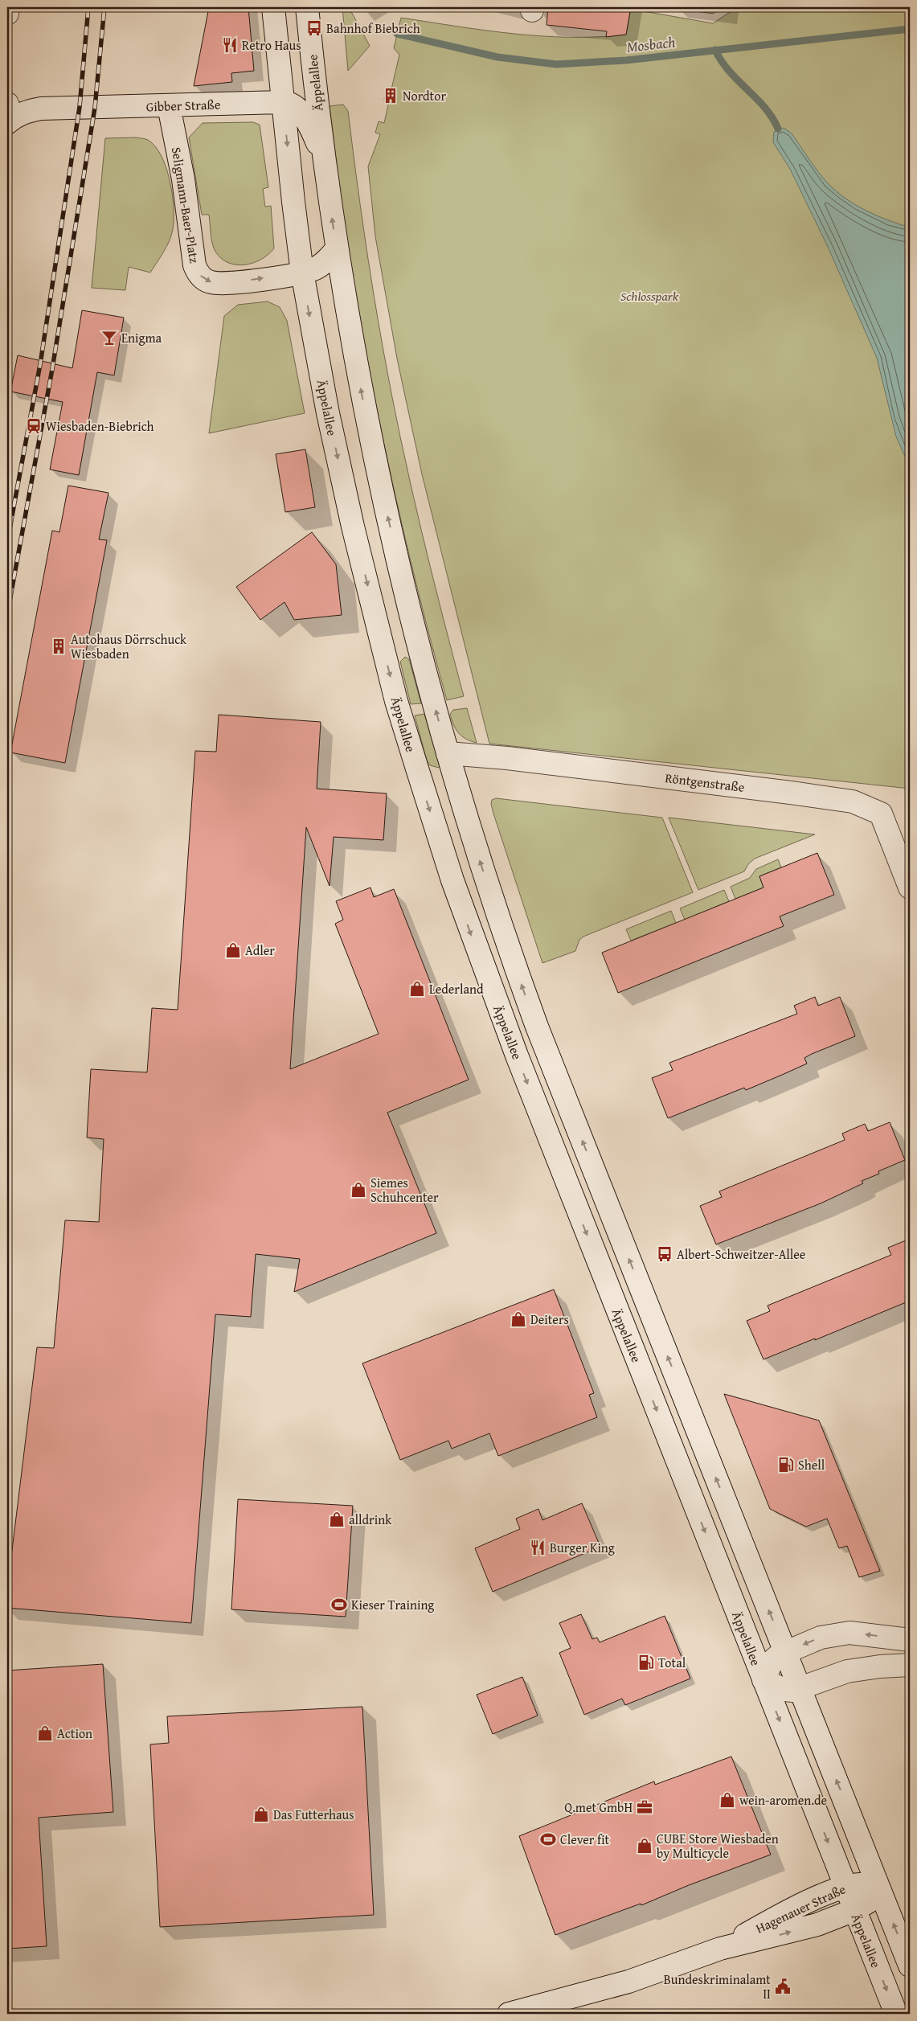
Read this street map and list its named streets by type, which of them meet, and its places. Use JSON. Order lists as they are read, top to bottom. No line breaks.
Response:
{"streets":{"main road":["Äppelallee","Gibber Straße","Seligmann-Baer-Platz","Röntgenstraße","Hagenauer Straße"]},"crossings":[["Äppelallee","Gibber Straße"],["Äppelallee","Seligmann-Baer-Platz"],["Äppelallee","Röntgenstraße"],["Äppelallee","Hagenauer Straße"],["Gibber Straße","Seligmann-Baer-Platz"]],"water":["Mosbach"],"parks":["Schlosspark"],"places":{"bus stop":["Bahnhof Biebrich","Albert-Schweitzer-Allee"],"restaurant":["Retro Haus","Burger King"],"building":["Nordtor","Autohaus Dörrschuck Wiesbaden"],"bar":["Enigma"],"station":["Wiesbaden-Biebrich"],"shop":["Adler","Lederland","Siemes Schuhcenter","Deiters","alldrink","Action","wein-aromen.de","Das Futterhaus","CUBE Store Wiesbaden by Multicycle"],"fuel station":["Shell","Total"],"sports":["Kieser Training","Clever fit"],"office":["Q.met GmbH"],"public building":["Bundeskriminalamt II"]}}
